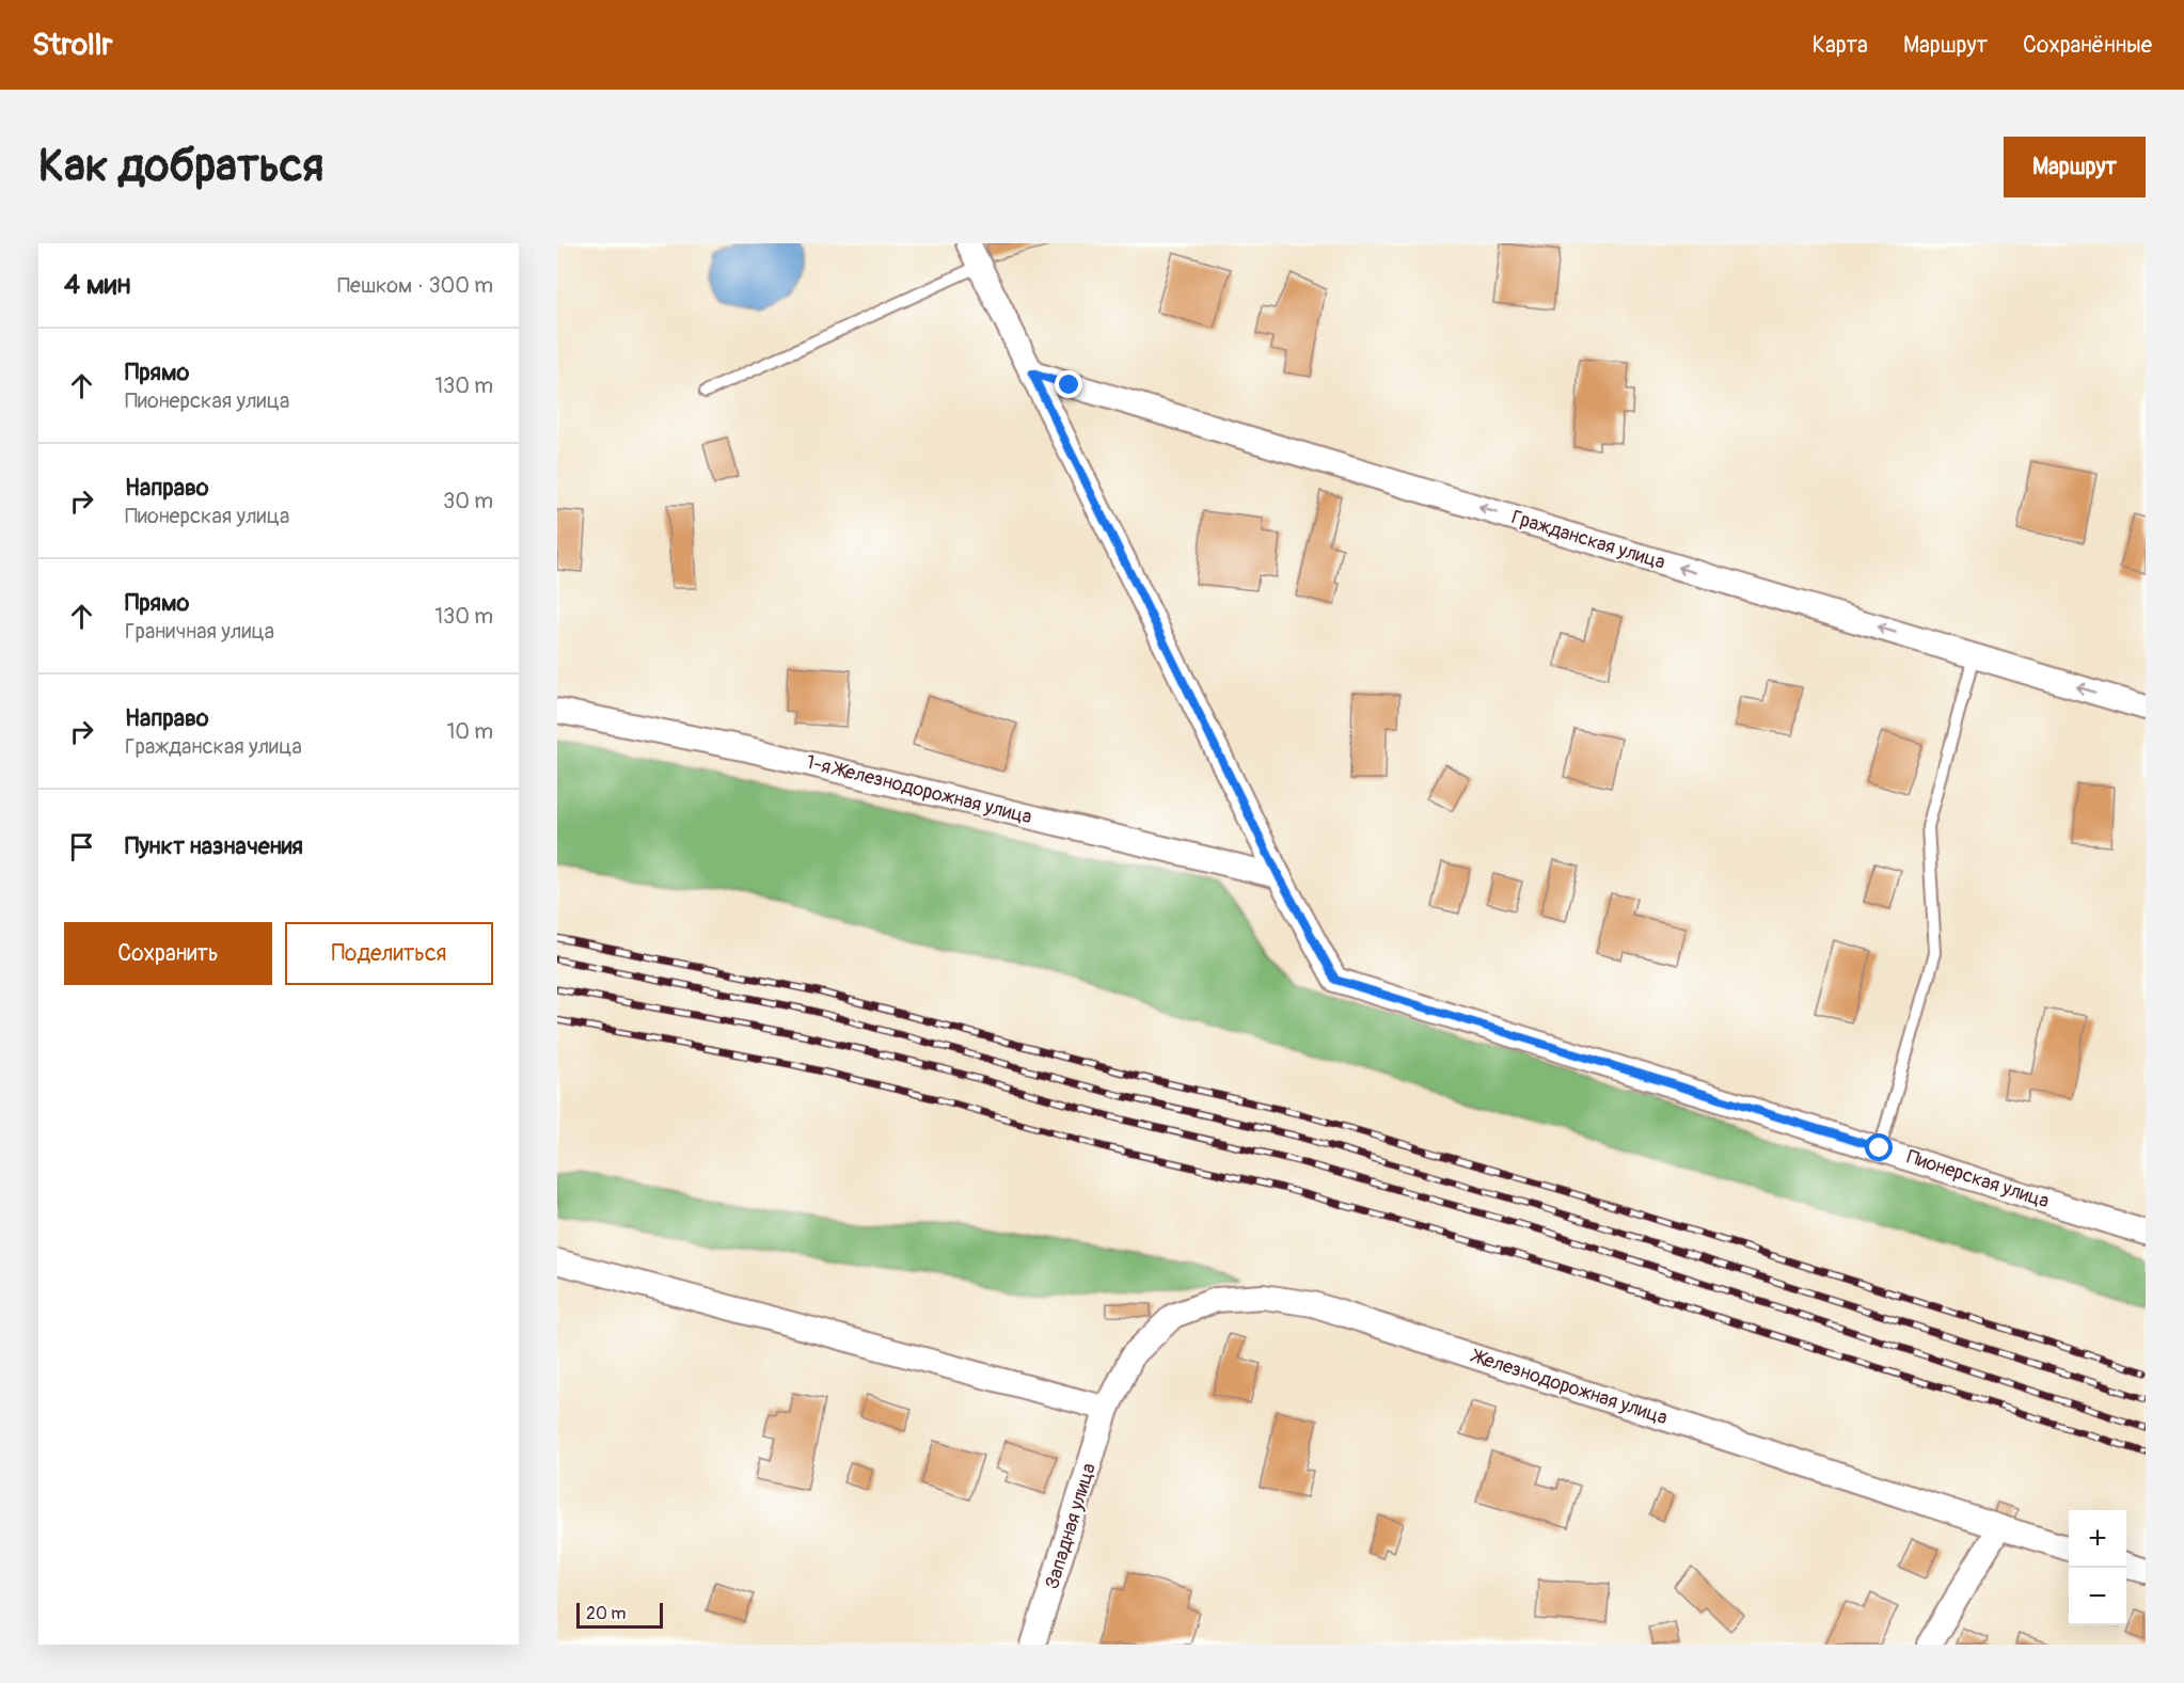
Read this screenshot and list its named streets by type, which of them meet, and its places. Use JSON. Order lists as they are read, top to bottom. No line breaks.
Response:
{"streets":{"street":["Гражданская улица","1-я Железнодорожная улица","Пионерская улица","Железнодорожная улица","Западная улица"]},"crossings":[["Гражданская улица","Пионерская улица"],["1-я Железнодорожная улица","Пионерская улица"],["Железнодорожная улица","Западная улица"]],"one_way":["Гражданская улица"],"scale_bar":"20 m","page":{"header":"Strollr","nav":["Карта","Маршрут","Сохранённые"],"buttons":["Маршрут",["Сохранить","Поделиться"]],"title":"Как добраться","heading":["4 мин","Пешком · 300 m"],"list":[["Прямо","Пионерская улица","130 m"],["Направо","Пионерская улица","30 m"],["Прямо","Граничная улица","130 m"],["Направо","Гражданская улица","10 m"],"Пункт назначения"],"map_buttons":["+","−"],"scale":"20 m"}}
